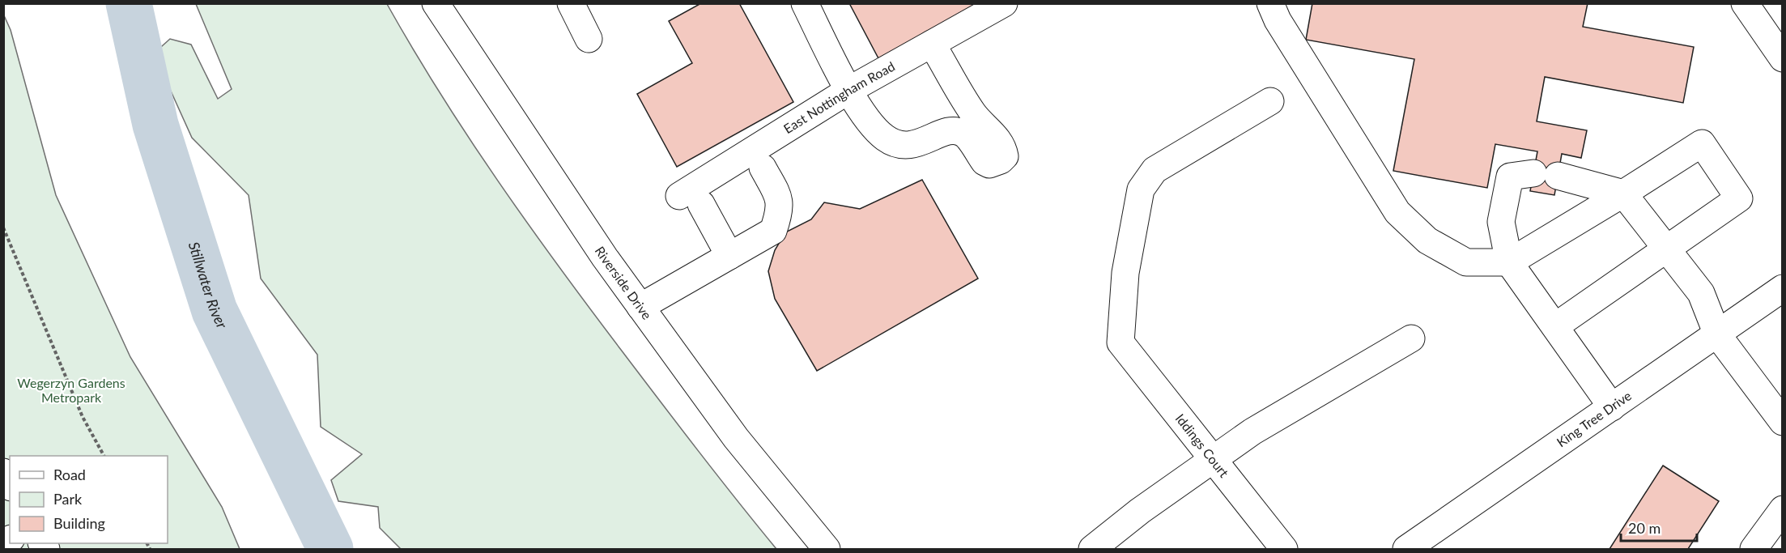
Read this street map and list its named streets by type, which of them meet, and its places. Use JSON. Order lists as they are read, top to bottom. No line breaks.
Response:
{"streets":{"street":["East Nottingham Road","Riverside Drive","King Tree Drive","Iddings Court"]},"water":["Stillwater River"],"parks":["Wegerzyn Gardens Metropark"],"legend":["Road","Park","Building"],"scale_bar":"20 m"}
